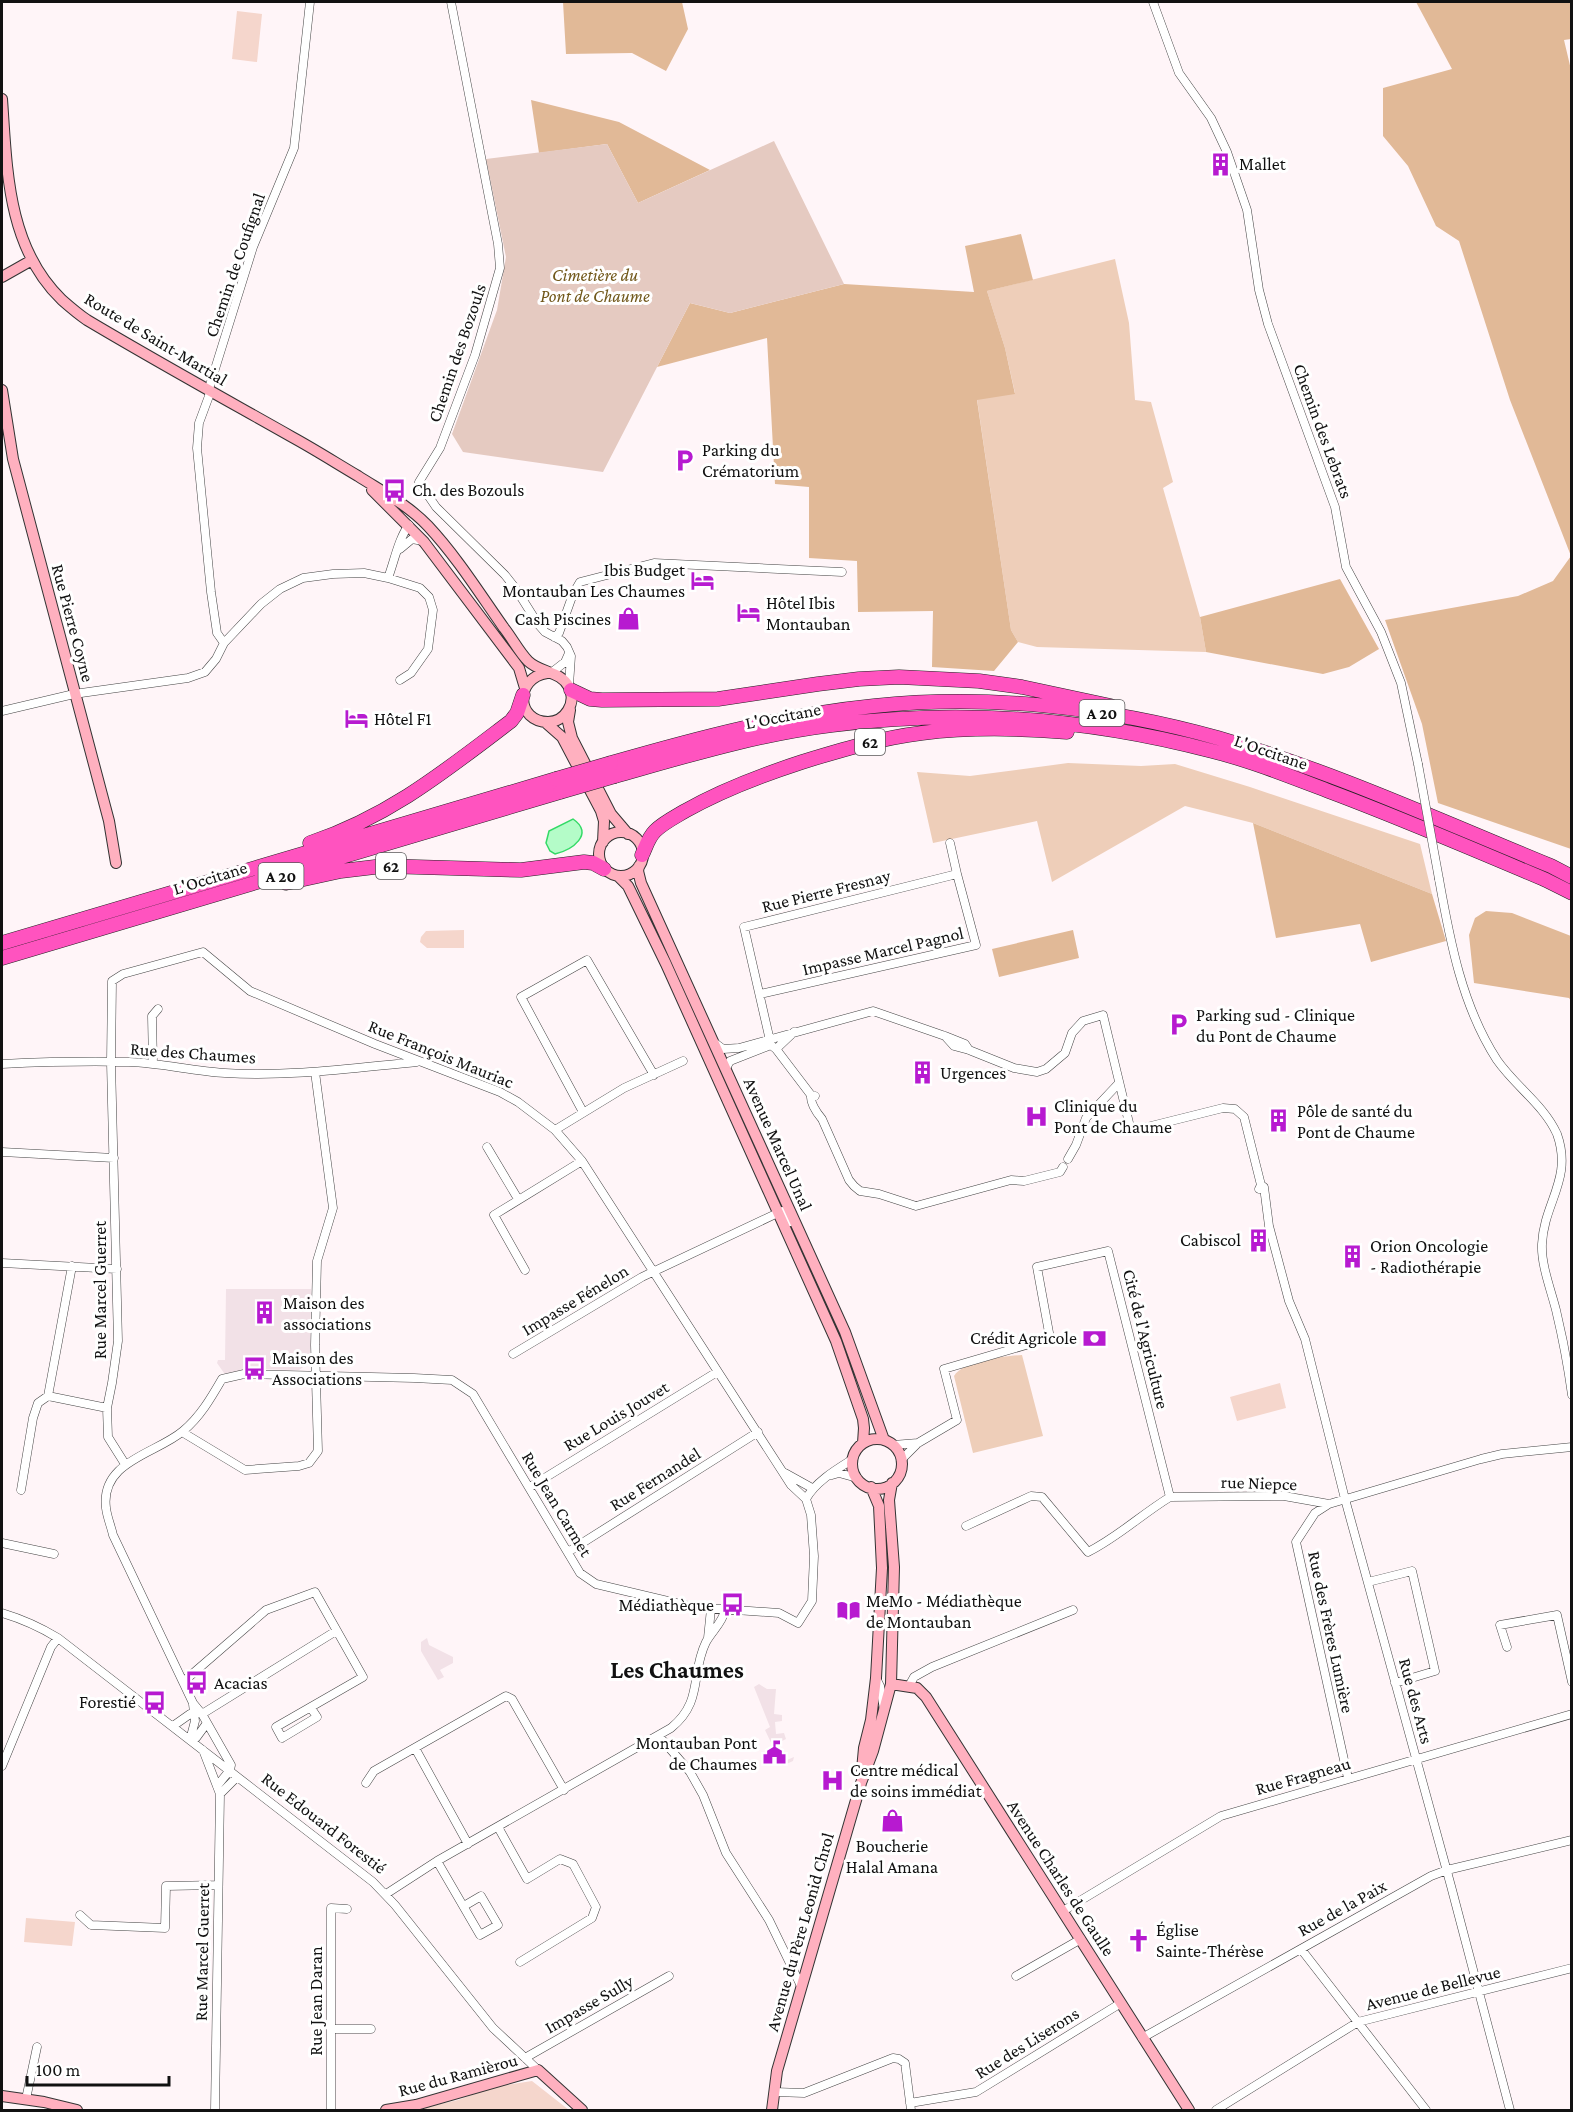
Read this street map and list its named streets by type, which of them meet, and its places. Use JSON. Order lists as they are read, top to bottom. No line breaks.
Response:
{"streets":{"highway":["A 20","L'Occitane","62"],"main road":["Route de Saint-Martial","Rue Pierre Coyne","Avenue Marcel Unal","Rue Edouard Forestié","Avenue Charles de Gaulle","Avenue du Père Leonid Chrol","Rue du Ramièrou"],"street":["Chemin de Coufignal","Chemin des Bozouls","Chemin des Lebrats","Rue Pierre Fresnay","Impasse Marcel Pagnol","Rue des Chaumes","Rue François Mauriac","Rue Marcel Guerret","Impasse Fénelon","Cité de l'Agriculture","Rue Louis Jouvet","Rue Fernandel","rue Niepce","Rue Jean Carmet","Rue des Frères Lumière","Rue des Arts","Rue Fragneau","Rue de la Paix","Avenue de Bellevue","Rue Jean Daran","Impasse Sully","Rue des Liserons"]},"crossings":[["Chemin de Coufignal","Route de Saint-Martial"],["L'Occitane","62"],["62","Avenue Marcel Unal"],["Rue Pierre Fresnay","Impasse Marcel Pagnol"],["Rue des Chaumes","Rue François Mauriac"],["Rue des Chaumes","Rue Marcel Guerret"],["Rue François Mauriac","Rue Marcel Guerret"],["Rue François Mauriac","Impasse Fénelon"],["Rue François Mauriac","Rue Louis Jouvet"],["Rue François Mauriac","Rue Fernandel"],["Rue François Mauriac","Rue Jean Carmet"],["Avenue Marcel Unal","Impasse Fénelon"],["Avenue Marcel Unal","Cité de l'Agriculture"],["Rue Marcel Guerret","Rue Edouard Forestié"],["Cité de l'Agriculture","rue Niepce"],["Rue Louis Jouvet","Rue Jean Carmet"],["Rue Fernandel","Rue Jean Carmet"],["rue Niepce","Rue des Frères Lumière"],["rue Niepce","Rue des Arts"],["Rue des Frères Lumière","Rue Fragneau"],["Rue des Arts","Rue Fragneau"],["Rue des Arts","Rue de la Paix"],["Rue des Arts","Avenue de Bellevue"],["Rue Fragneau","Avenue Charles de Gaulle"],["Rue Edouard Forestié","Impasse Sully"],["Rue Edouard Forestié","Rue du Ramièrou"],["Avenue Charles de Gaulle","Rue de la Paix"],["Avenue Charles de Gaulle","Rue des Liserons"]],"districts":["Les Chaumes"],"parks":["Cimetière du Pont de Chaume"],"places":{"building":["Mallet","Urgences","Pôle de santé du Pont de Chaume","Cabiscol","Orion Oncologie - Radiothérapie","Maison des associations"],"parking":["Parking du Crématorium","Parking sud - Clinique du Pont de Chaume"],"bus stop":["Ch. des Bozouls","Maison des Associations","Médiathèque","Acacias","Forestié"],"hotel":["Ibis Budget Montauban Les Chaumes","Hôtel Ibis Montauban","Hôtel F1"],"shop":["Cash Piscines","Boucherie Halal Amana"],"hospital":["Clinique du Pont de Chaume","Centre médical de soins immédiat"],"bank":["Crédit Agricole"],"library":["MeMo - Médiathèque de Montauban"],"public building":["Montauban Pont de Chaumes"],"church":["Église Sainte-Thérèse"]},"scale_bar":"100 m"}
